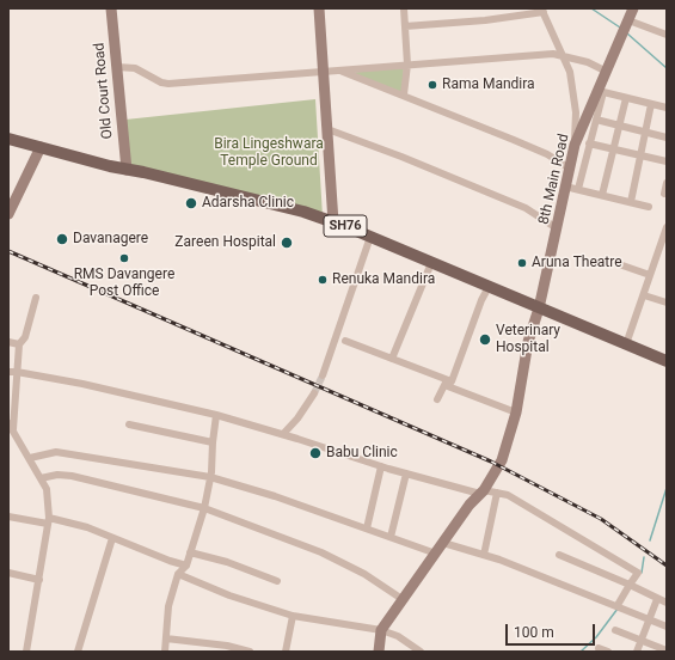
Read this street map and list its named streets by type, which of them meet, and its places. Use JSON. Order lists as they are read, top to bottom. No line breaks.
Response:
{"streets":{"main road":["SH76"],"street":["Old Court Road","8th Main Road"]},"crossings":[["Old Court Road","SH76"],["8th Main Road","SH76"]],"parks":["Bira Lingeshwara Temple Ground"],"places":["Rama Mandira","Adarsha Clinic","Davanagere","Zareen Hospital","RMS Davangere Post Office","Aruna Theatre","Renuka Mandira","Veterinary Hospital","Babu Clinic"],"scale_bar":"100 m"}
